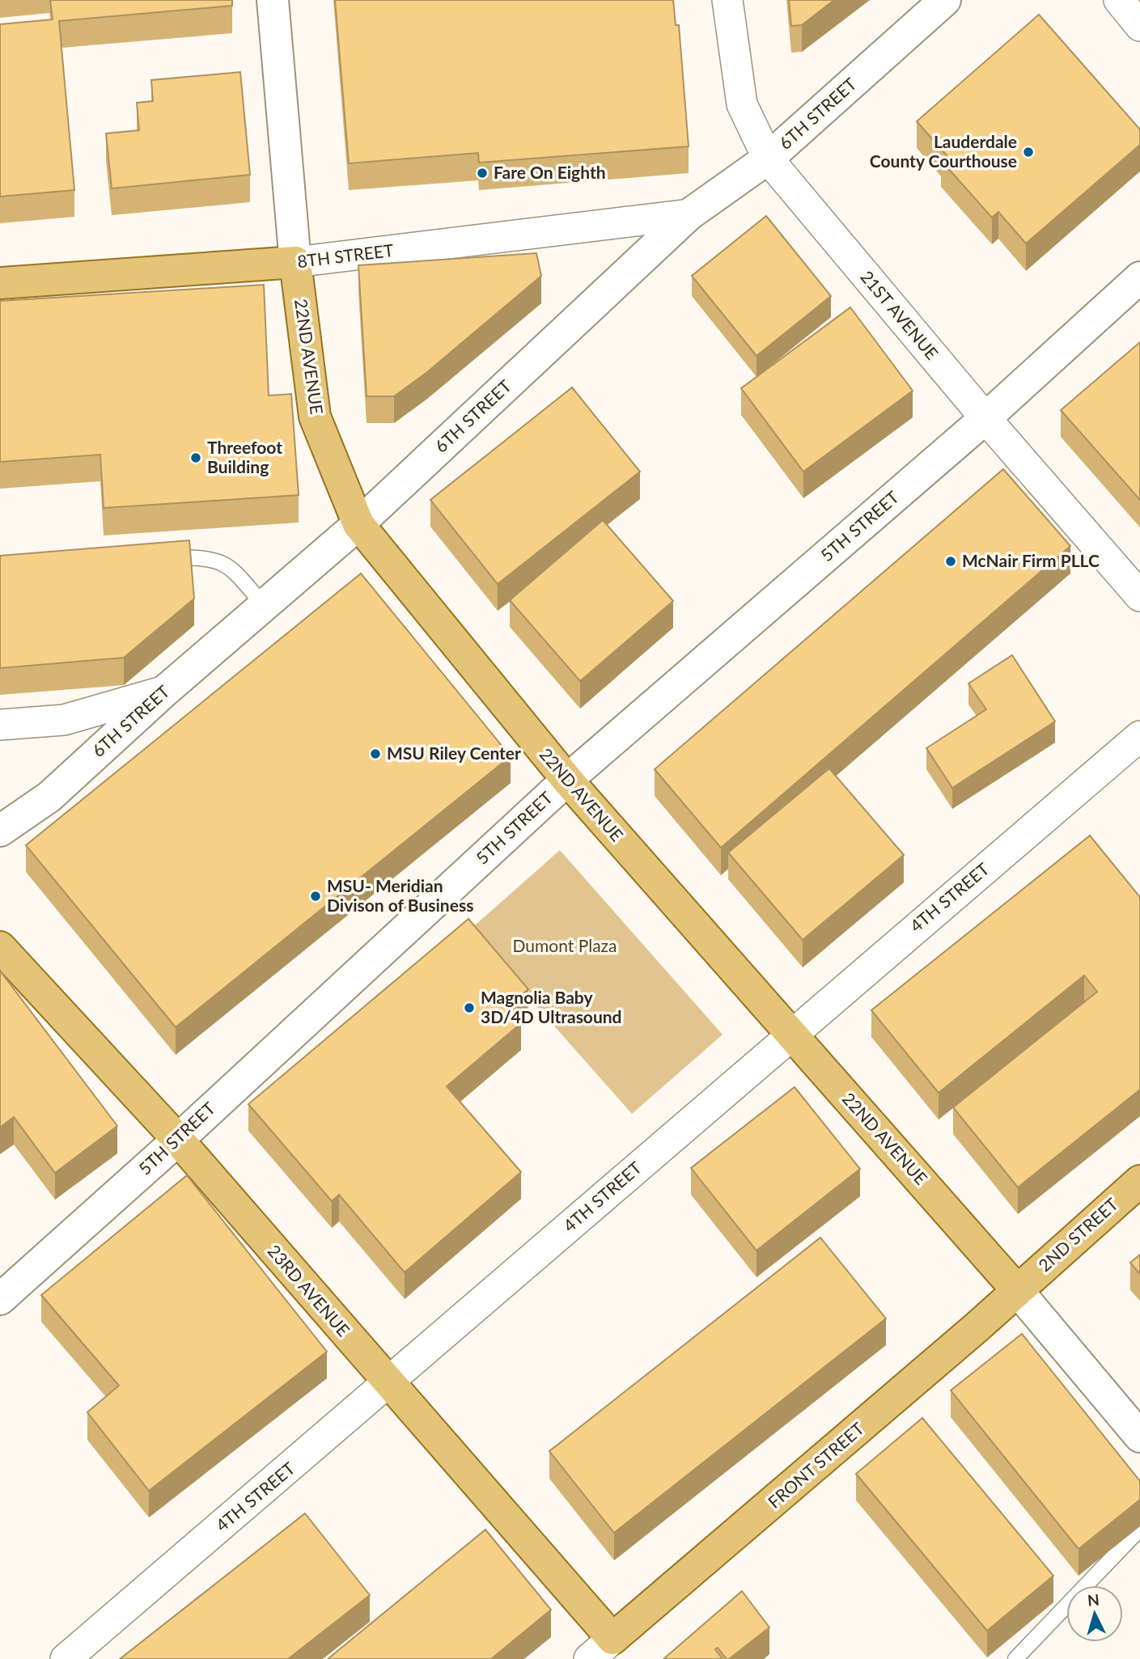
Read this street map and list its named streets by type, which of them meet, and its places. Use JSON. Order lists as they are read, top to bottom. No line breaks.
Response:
{"streets":{"main road":["8TH STREET","22ND AVENUE","2ND STREET","23RD AVENUE","FRONT STREET"],"street":["6TH STREET","21ST AVENUE","5TH STREET","4TH STREET"]},"crossings":[["6TH STREET","8TH STREET"],["6TH STREET","21ST AVENUE"],["6TH STREET","22ND AVENUE"],["8TH STREET","22ND AVENUE"],["21ST AVENUE","5TH STREET"],["22ND AVENUE","5TH STREET"],["22ND AVENUE","4TH STREET"],["22ND AVENUE","2ND STREET"],["22ND AVENUE","FRONT STREET"],["5TH STREET","23RD AVENUE"],["4TH STREET","23RD AVENUE"],["2ND STREET","FRONT STREET"],["23RD AVENUE","FRONT STREET"]],"parks":["Dumont Plaza"],"places":["Lauderdale County Courthouse","Fare On Eighth","Threefoot Building","McNair Firm PLLC","MSU Riley Center","MSU- Meridian Divison of Business","Magnolia Baby 3D/4D Ultrasound"],"north":"top"}
